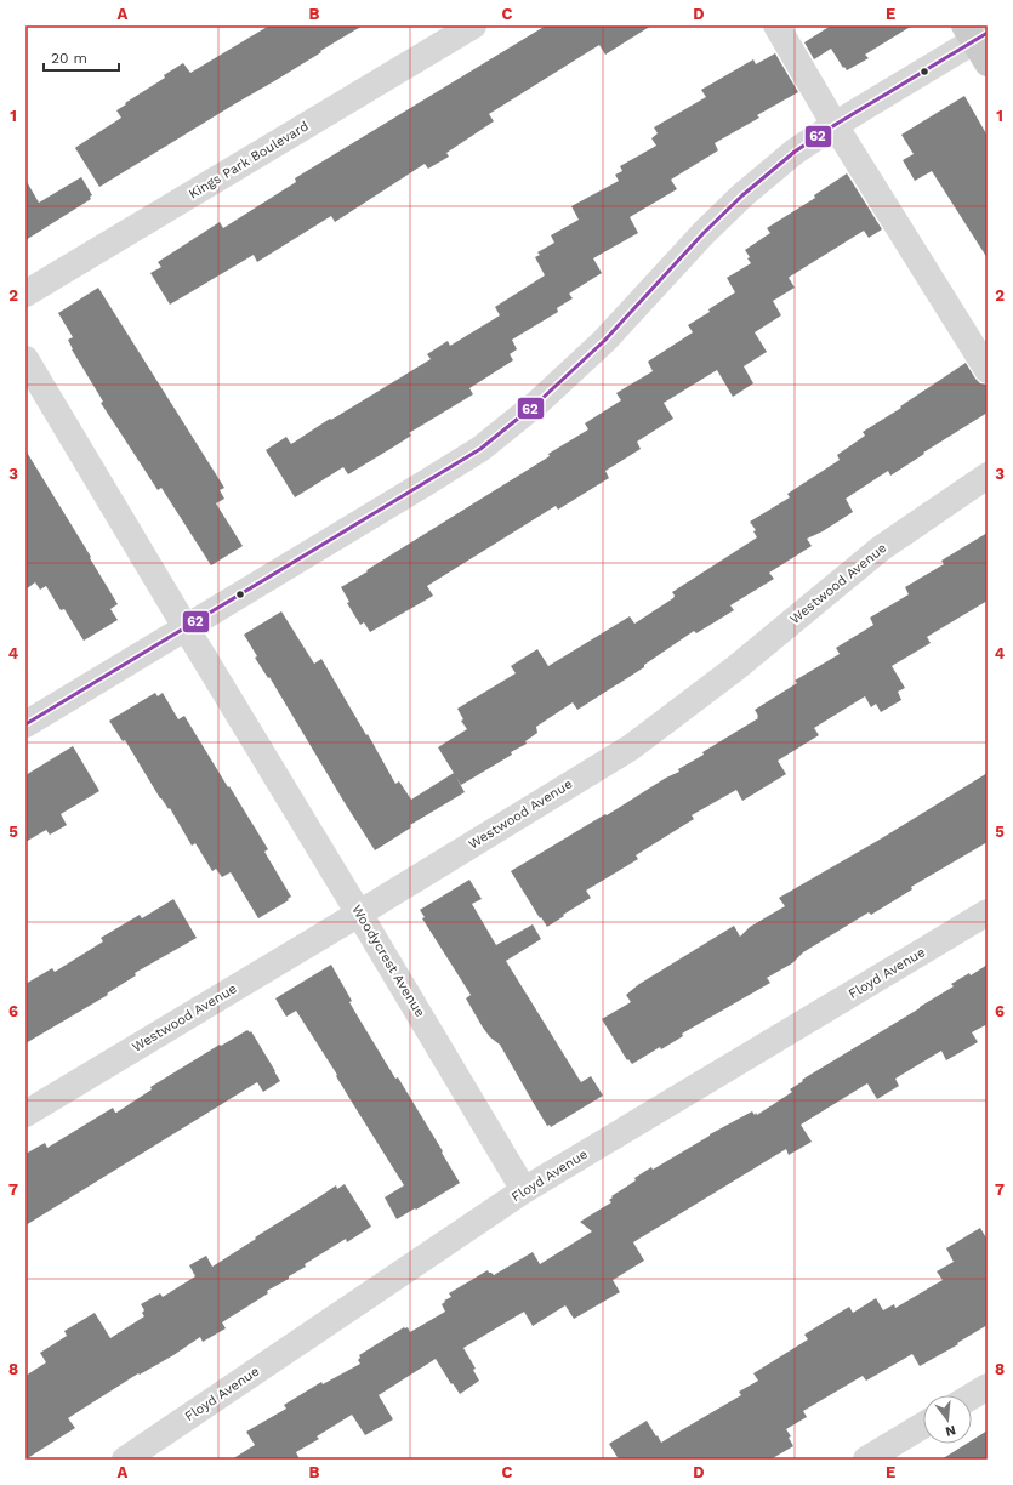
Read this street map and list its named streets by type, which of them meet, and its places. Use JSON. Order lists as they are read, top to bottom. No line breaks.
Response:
{"streets":{"street":["Kings Park Boulevard","Westwood Avenue","Woodycrest Avenue","Floyd Avenue"]},"crossings":[["Westwood Avenue","Woodycrest Avenue"],["Woodycrest Avenue","Floyd Avenue"]],"lines":["transit line 62"],"scale_bar":"20 m","north":"bottom","grid":{"columns":["A","B","C","D","E"],"rows":["1","2","3","4","5","6","7","8"]}}
